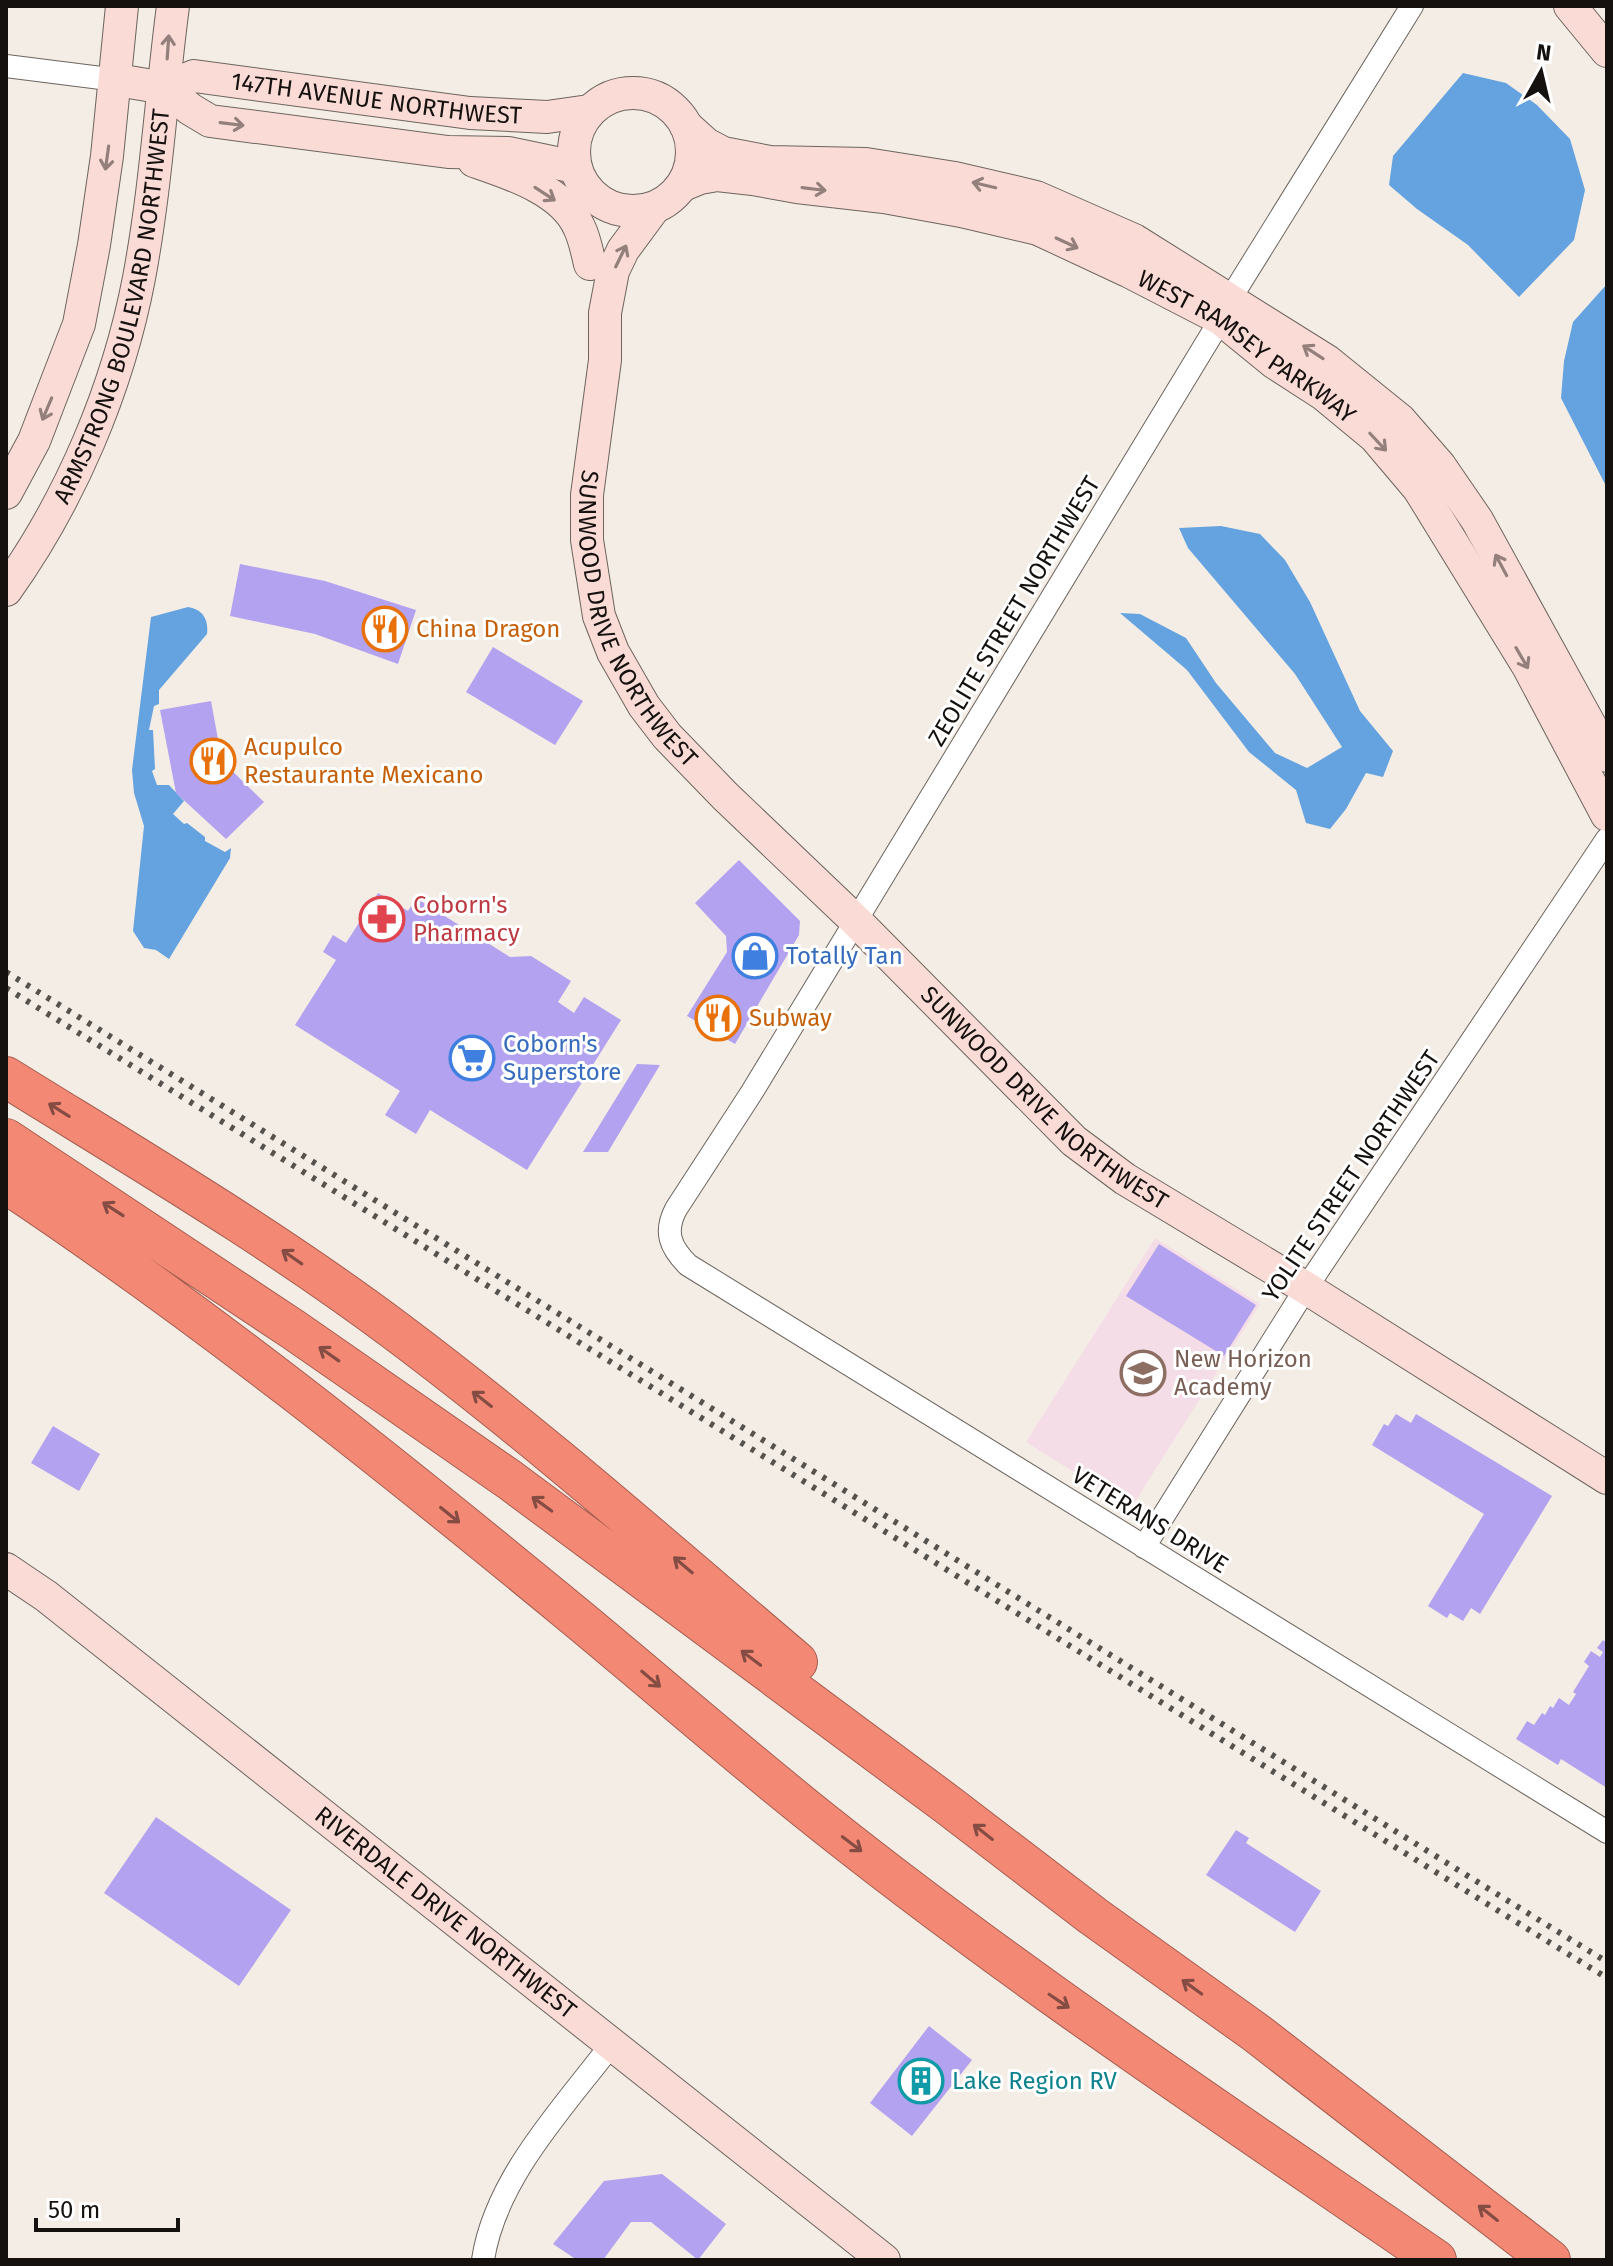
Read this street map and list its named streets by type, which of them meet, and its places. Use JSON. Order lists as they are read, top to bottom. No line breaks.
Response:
{"streets":{"street":["147TH AVENUE NORTHWEST","ARMSTRONG BOULEVARD NORTHWEST","WEST RAMSEY PARKWAY","ZEOLITE STREET NORTHWEST","SUNWOOD DRIVE NORTHWEST","YOLITE STREET NORTHWEST","VETERANS DRIVE","RIVERDALE DRIVE NORTHWEST"]},"crossings":[["147TH AVENUE NORTHWEST","ARMSTRONG BOULEVARD NORTHWEST"],["147TH AVENUE NORTHWEST","WEST RAMSEY PARKWAY"],["WEST RAMSEY PARKWAY","ZEOLITE STREET NORTHWEST"],["ZEOLITE STREET NORTHWEST","SUNWOOD DRIVE NORTHWEST"],["ZEOLITE STREET NORTHWEST","VETERANS DRIVE"],["SUNWOOD DRIVE NORTHWEST","YOLITE STREET NORTHWEST"],["YOLITE STREET NORTHWEST","VETERANS DRIVE"]],"places":{"restaurant":["China Dragon","Acupulco Restaurante Mexicano","Subway"],"pharmacy":["Coborn's Pharmacy"],"shop":["Totally Tan"],"supermarket":["Coborn's Superstore"],"school or university":["New Horizon Academy"],"building":["Lake Region RV"]},"scale_bar":"50 m","north":"top"}
